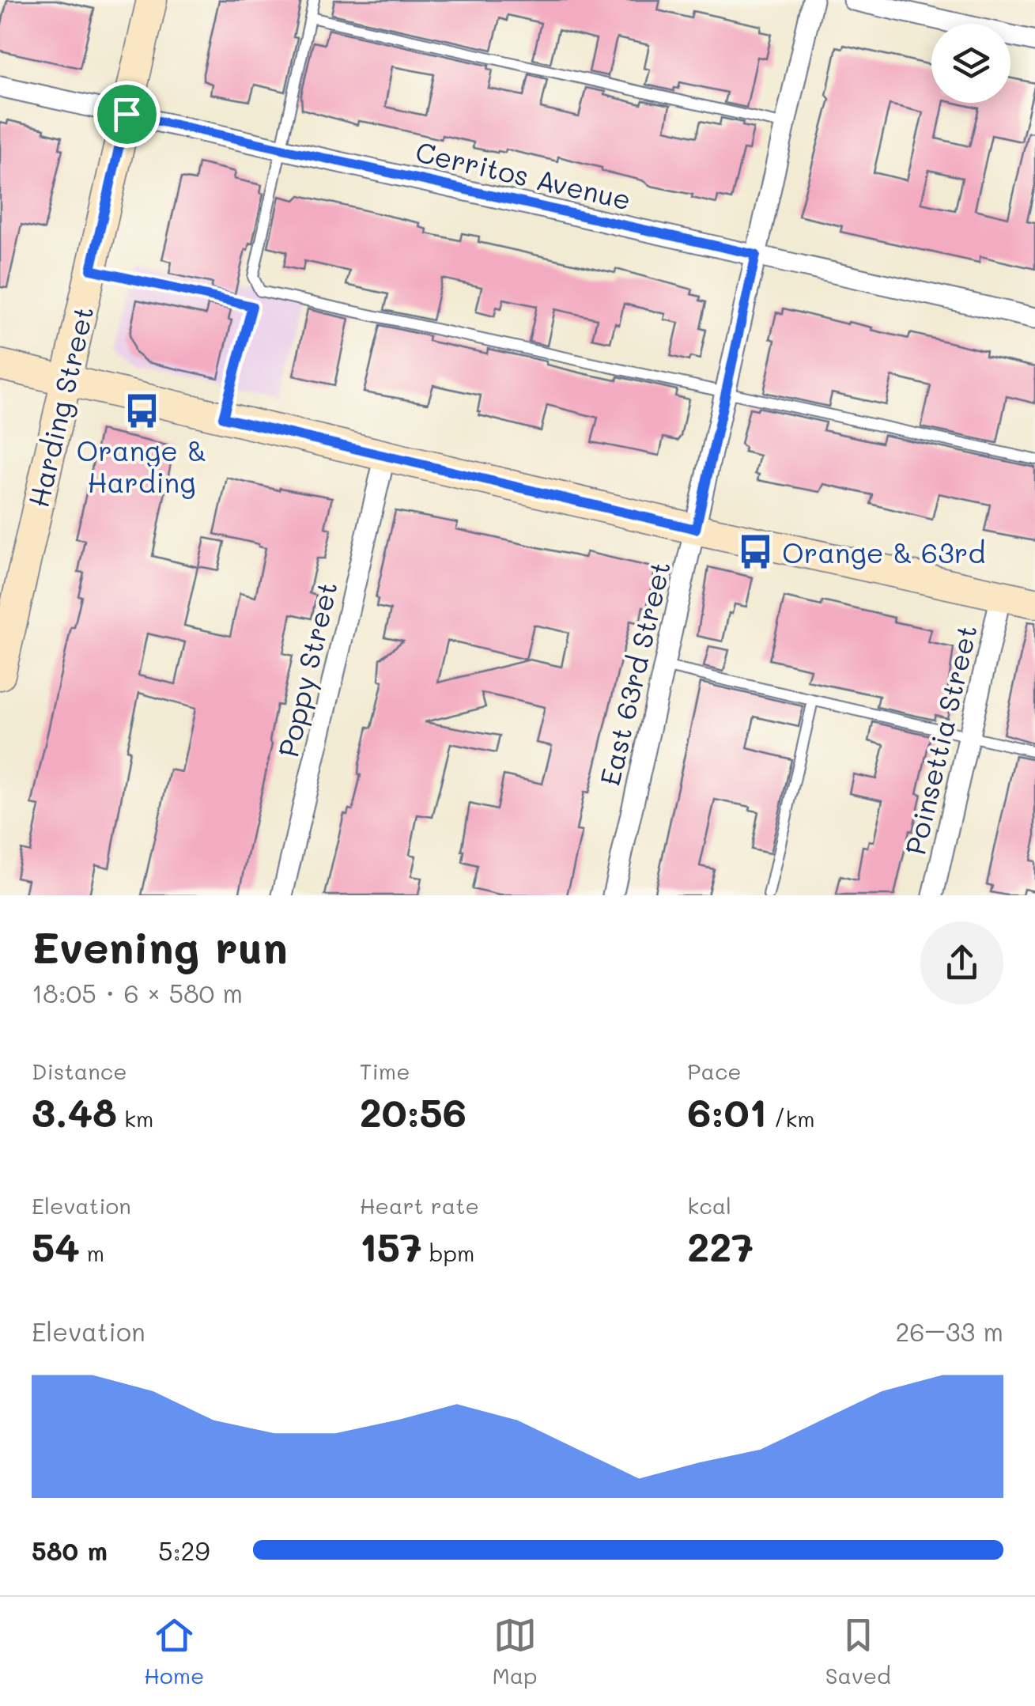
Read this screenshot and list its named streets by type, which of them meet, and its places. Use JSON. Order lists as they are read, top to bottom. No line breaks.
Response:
{"streets":{"street":["Cerritos Avenue","Harding Street","Poppy Street","East 63rd Street","Poinsettia Street"]},"crossings":[["Cerritos Avenue","Harding Street"],["Cerritos Avenue","East 63rd Street"]],"places":{"bus stop":["Orange & Harding","Orange & 63rd"]},"page":{"heading":["Evening run","18:05 · 6 × 580 m"],"stats":[["Distance","3.48 km"],["Time","20:56"],["Pace","6:01 /km"],["Elevation","54 m"],["Heart rate","157 bpm"],["kcal","227"]],"chart":["Elevation","26–33 m"],"list":[{"name":"580 m","note":"5:29"}],"tabs":["Home","Map","Saved"]}}
